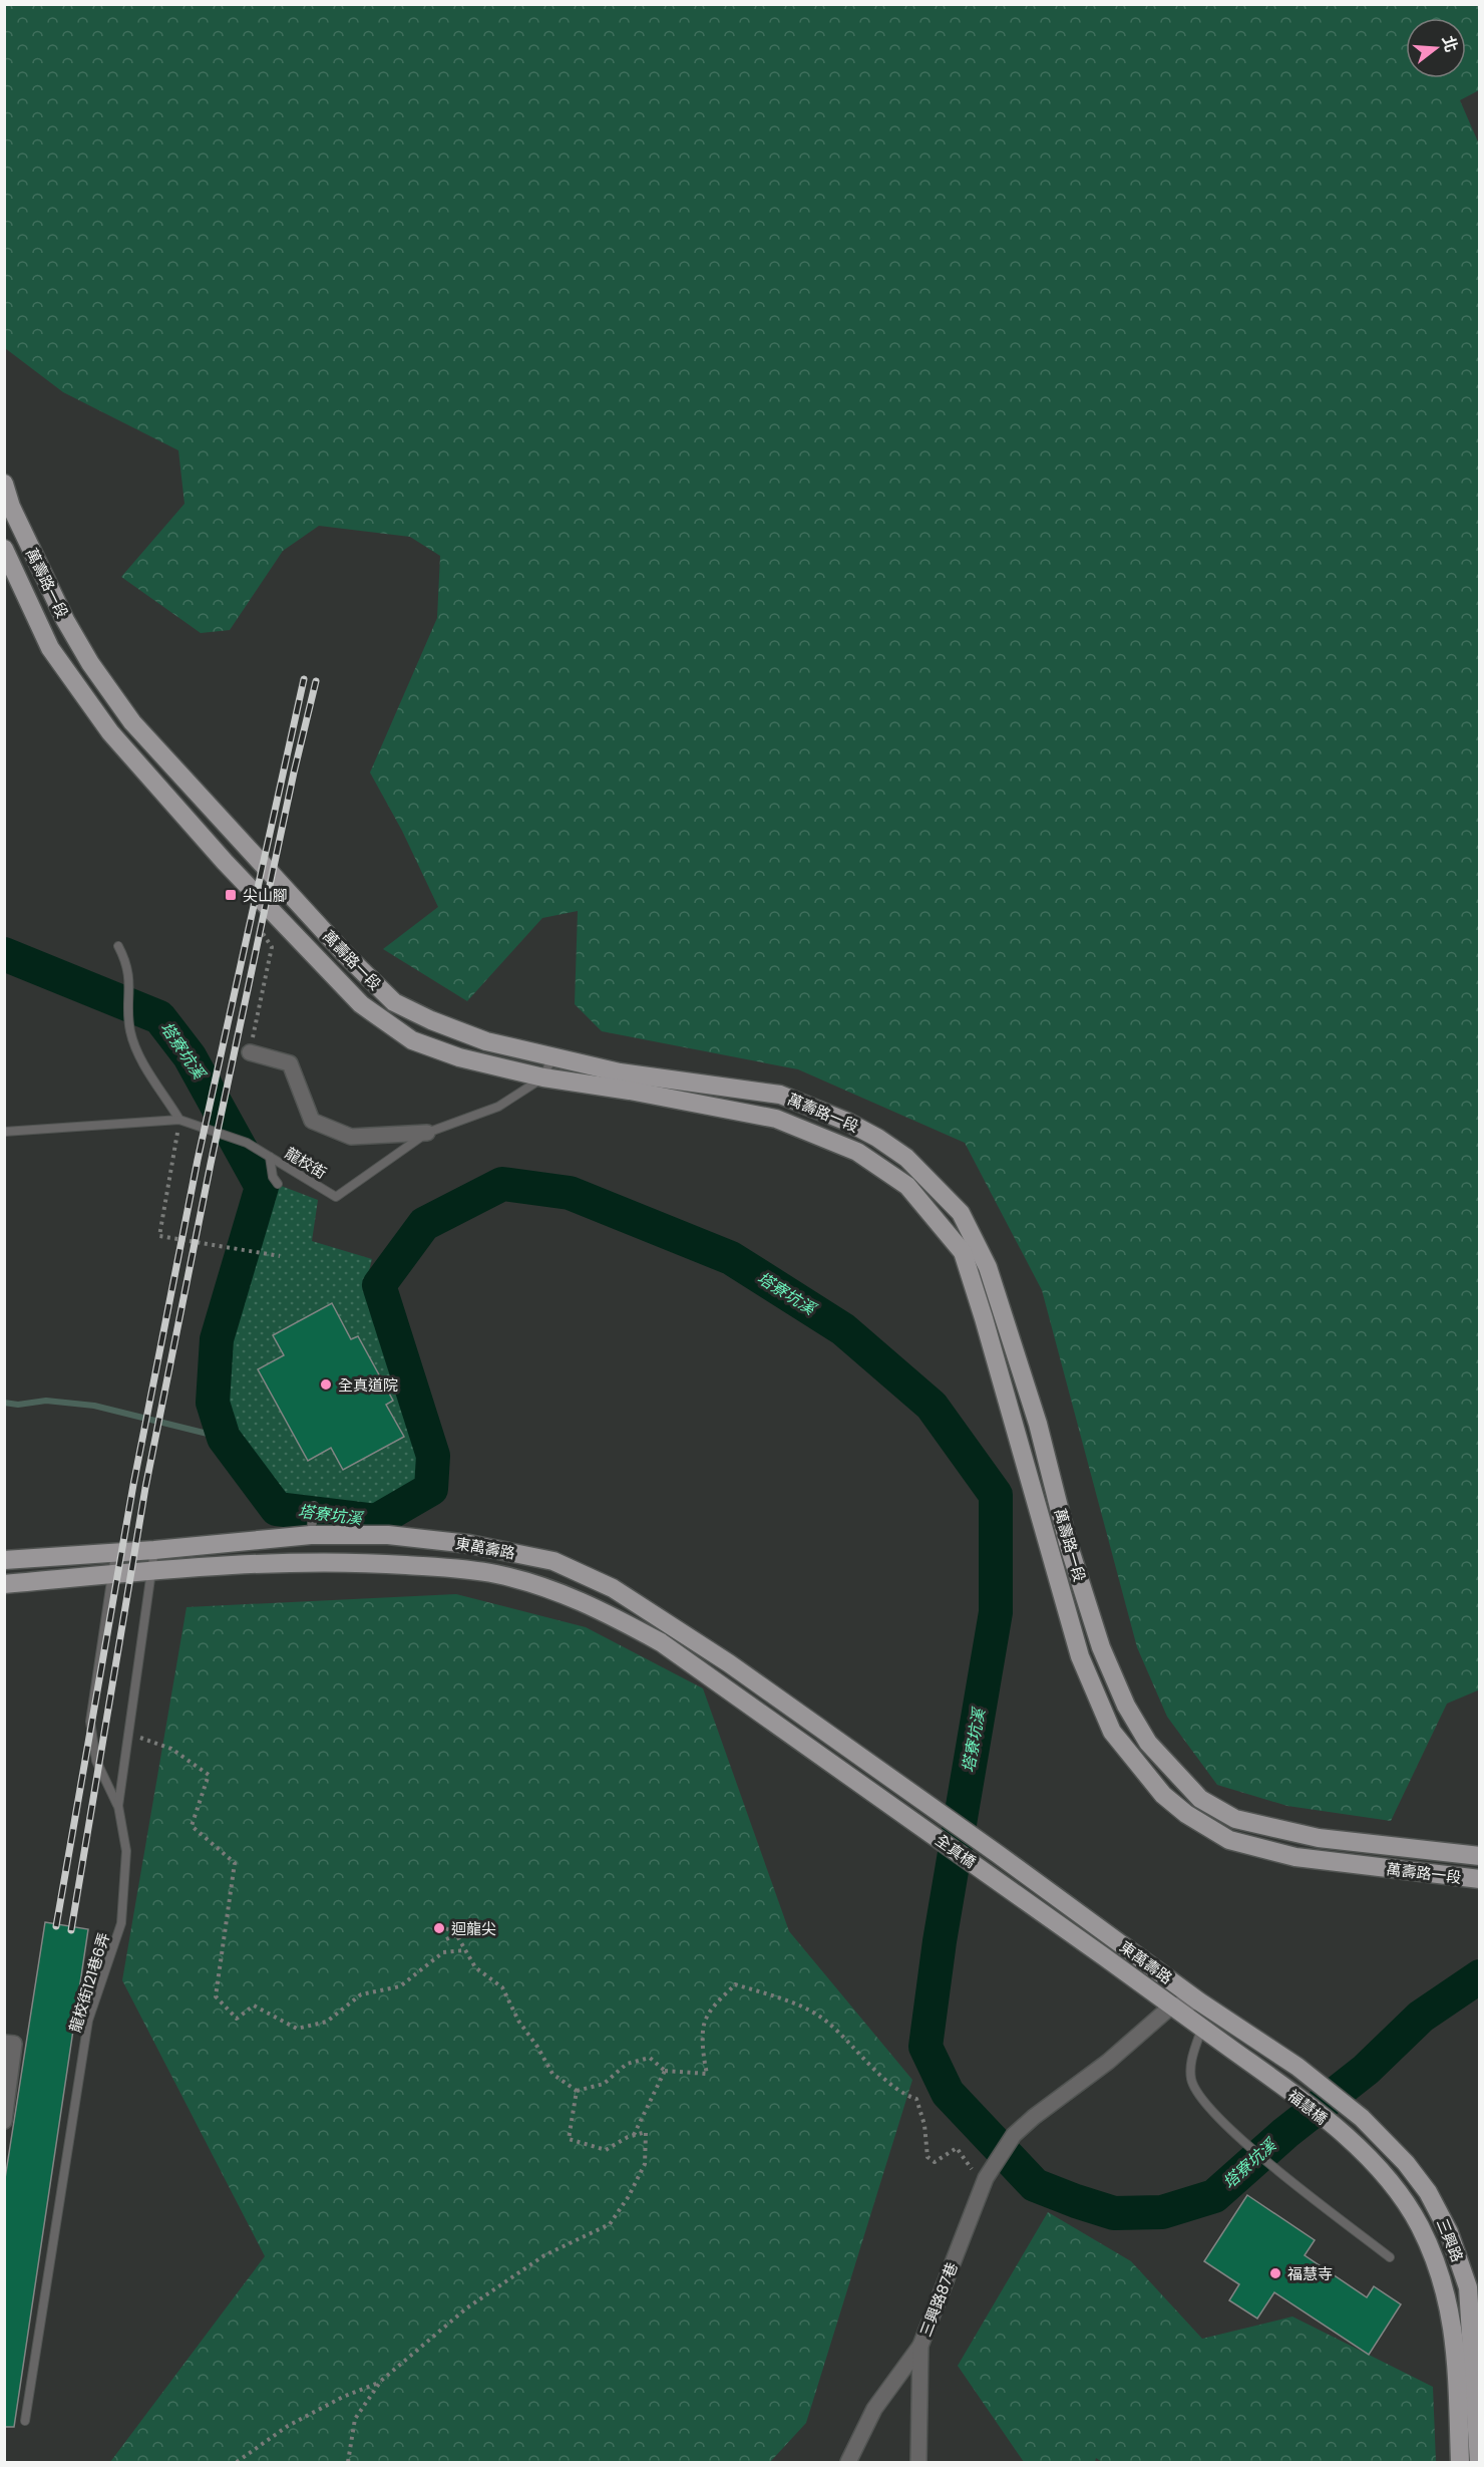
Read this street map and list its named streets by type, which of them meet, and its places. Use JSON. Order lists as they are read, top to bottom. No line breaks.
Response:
{"streets":{"main road":["萬壽路一段","東萬壽路","全真橋","福慧橋","三興路"],"street":["三興路87巷"],"lane":["龍校街","龍校街121巷6弄"]},"crossings":[["萬壽路一段","龍校街"],["東萬壽路","全真橋"],["東萬壽路","龍校街121巷6弄"],["東萬壽路","福慧橋"],["東萬壽路","三興路87巷"],["福慧橋","三興路"]],"water":["塔寮坑溪"],"places":{"transit":["尖山腳"],"other":["全真道院","迴龍尖","福慧寺"]},"north":"right"}
